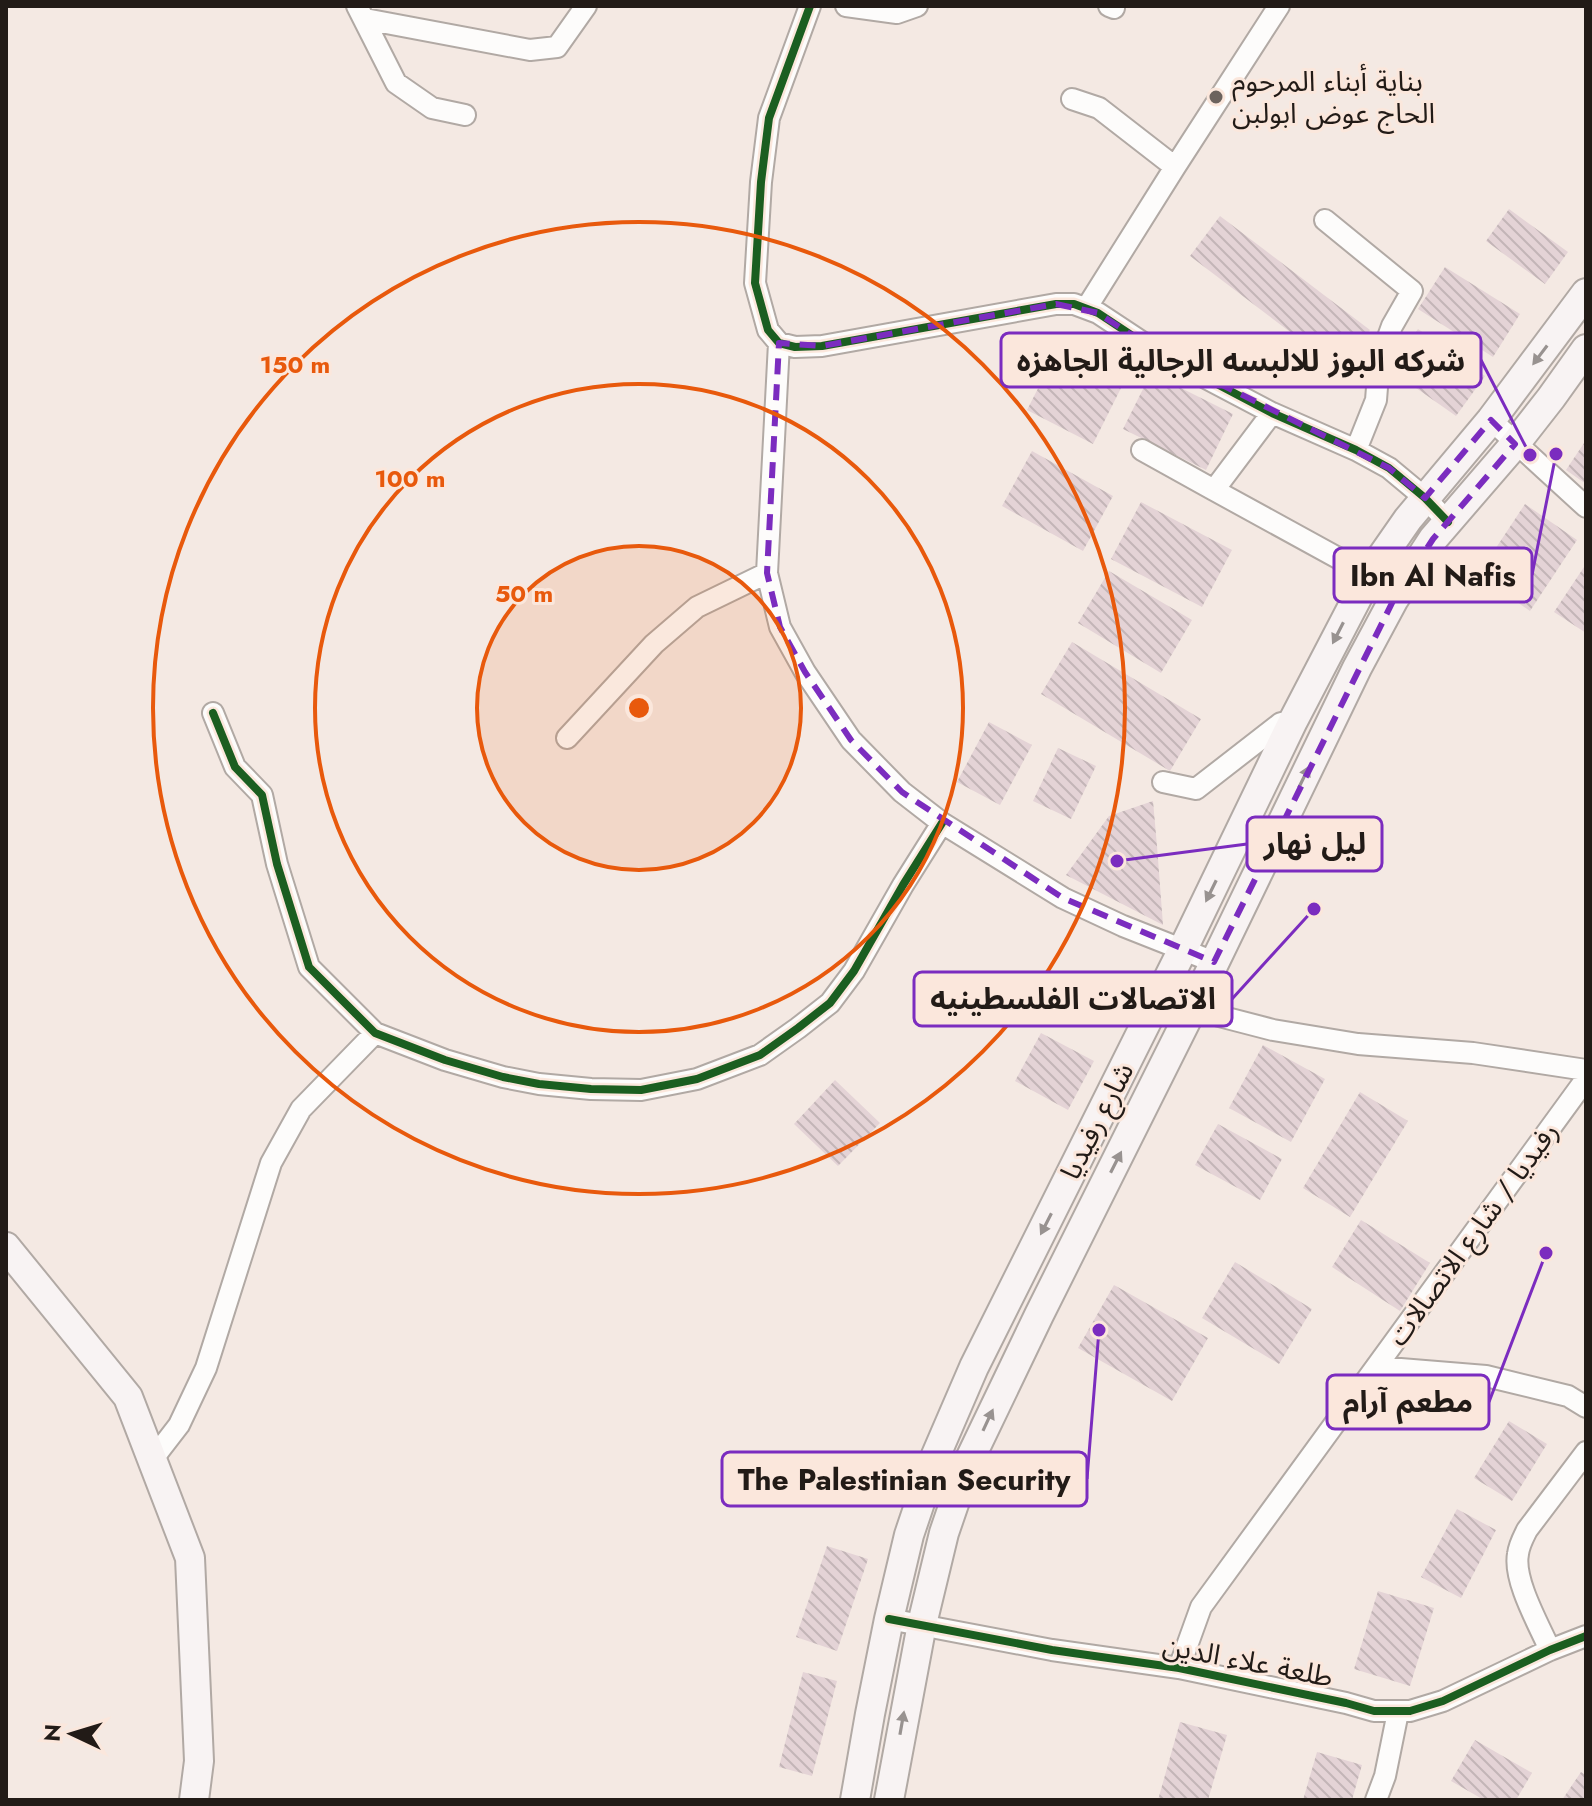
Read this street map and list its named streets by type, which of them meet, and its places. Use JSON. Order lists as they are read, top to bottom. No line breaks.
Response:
{"streets":{"main road":["شارع رفيديا"],"street":["رفيديا / شارع الاتصالات","طلعة علاء الدين"]},"crossings":[["شارع رفيديا","طلعة علاء الدين"],["رفيديا / شارع الاتصالات","طلعة علاء الدين"]],"places":["بناية أبناء المرحوم الحاج عوض ابولبن","Ibn Al Nafis","شركه البوز للالبسه الرجالية الجاهزه","ليل نهار","الاتصالات الفلسطينيه","مطعم آرام","The Palestinian Security"],"north":"left","rings":["150 m","100 m","50 m"]}
